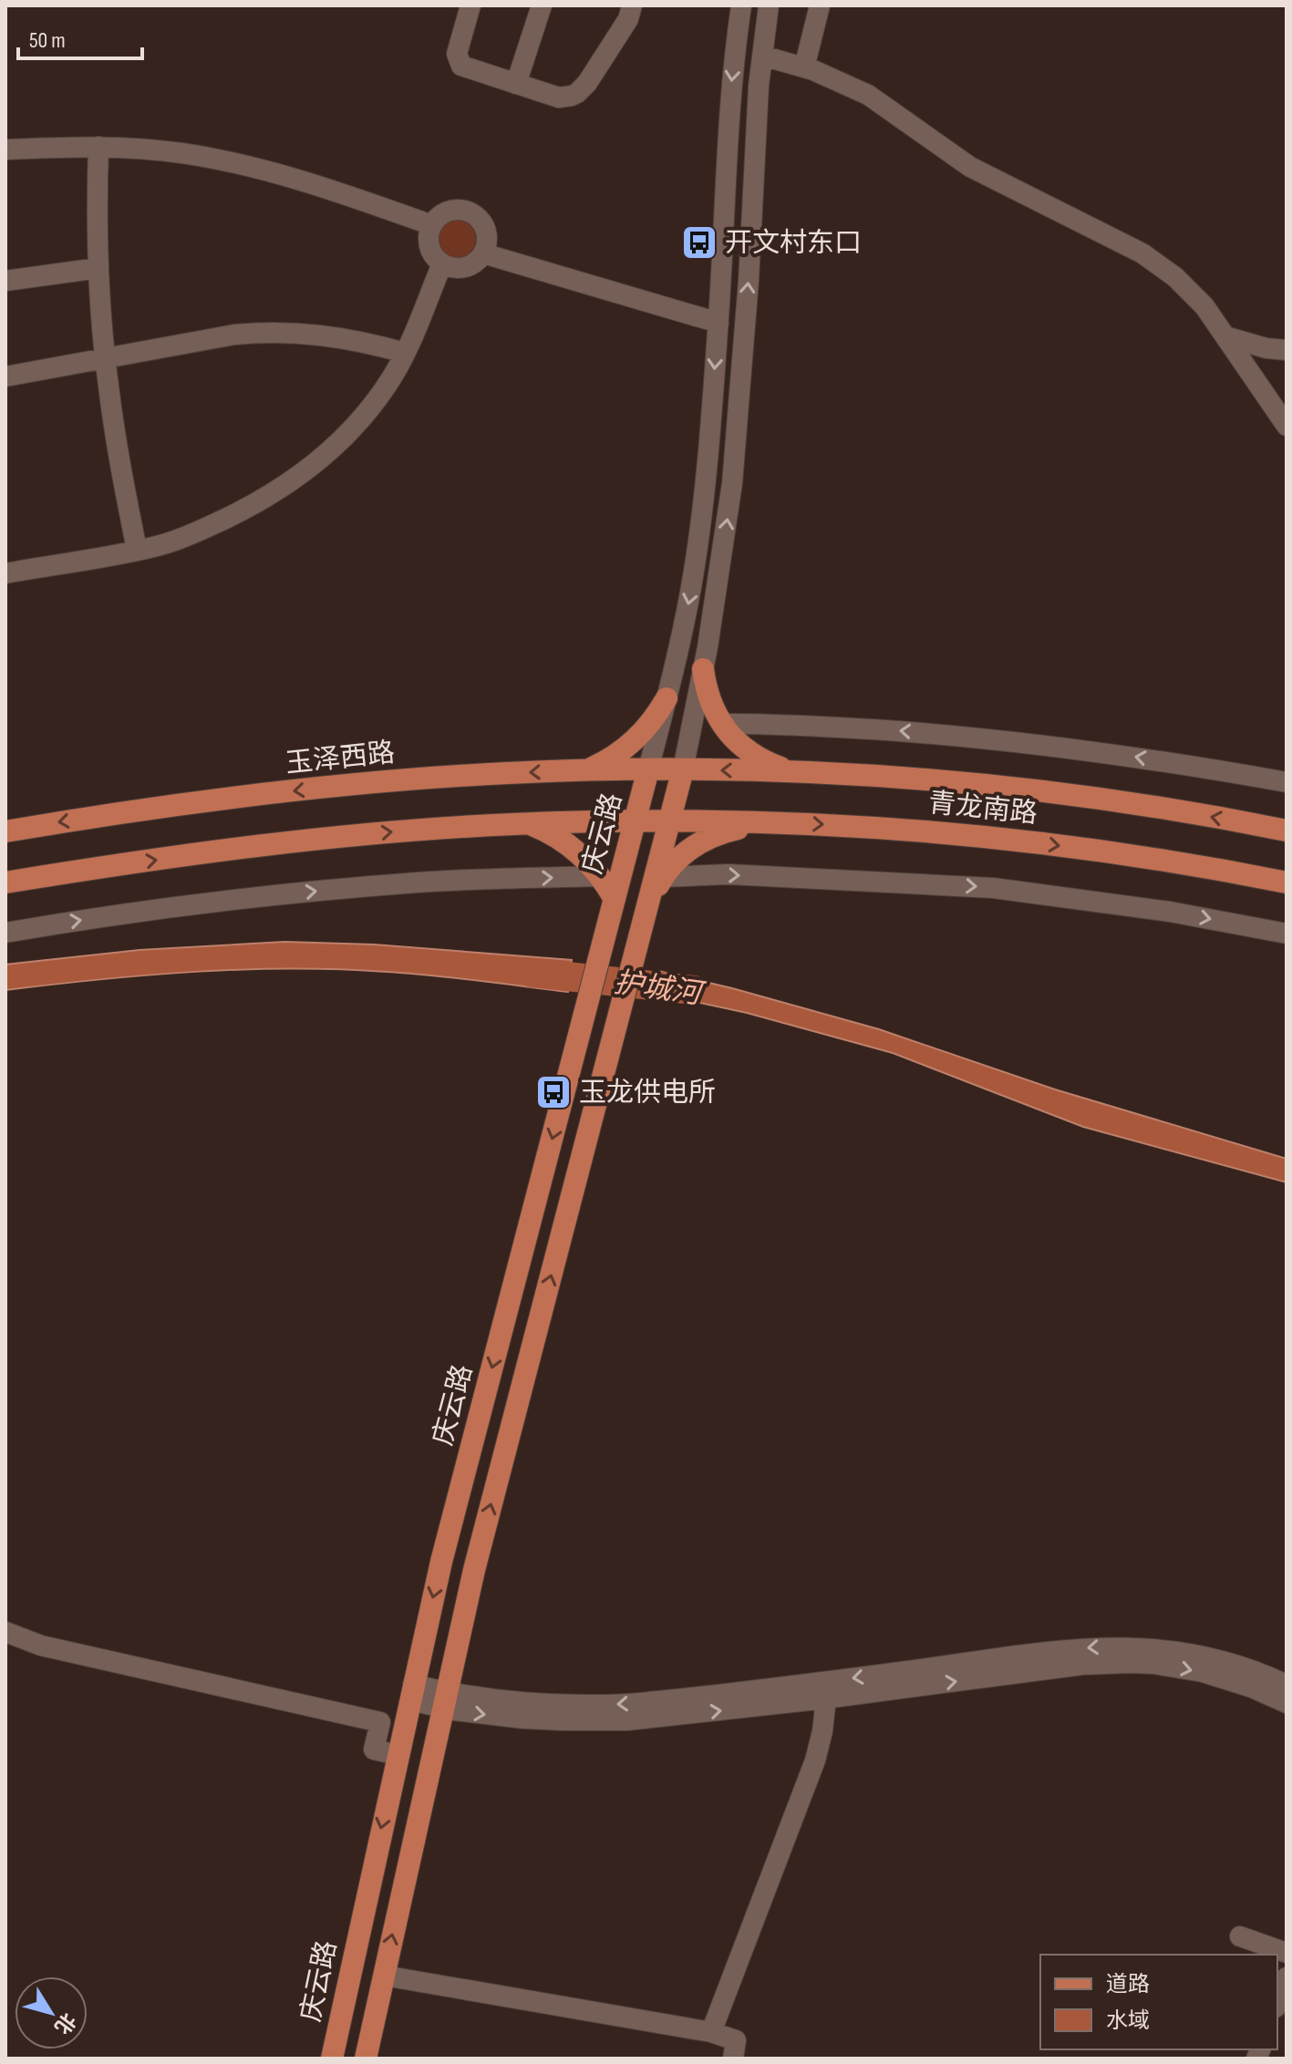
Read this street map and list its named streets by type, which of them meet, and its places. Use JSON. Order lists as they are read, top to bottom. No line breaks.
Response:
{"streets":{"main road":["玉泽西路","青龙南路","庆云路"]},"crossings":[["玉泽西路","青龙南路"],["玉泽西路","庆云路"]],"water":["护城河"],"places":{"bus stop":["开文村东口","玉龙供电所"]},"legend":["道路","水域"],"scale_bar":"50 m","north":"bottom right"}
